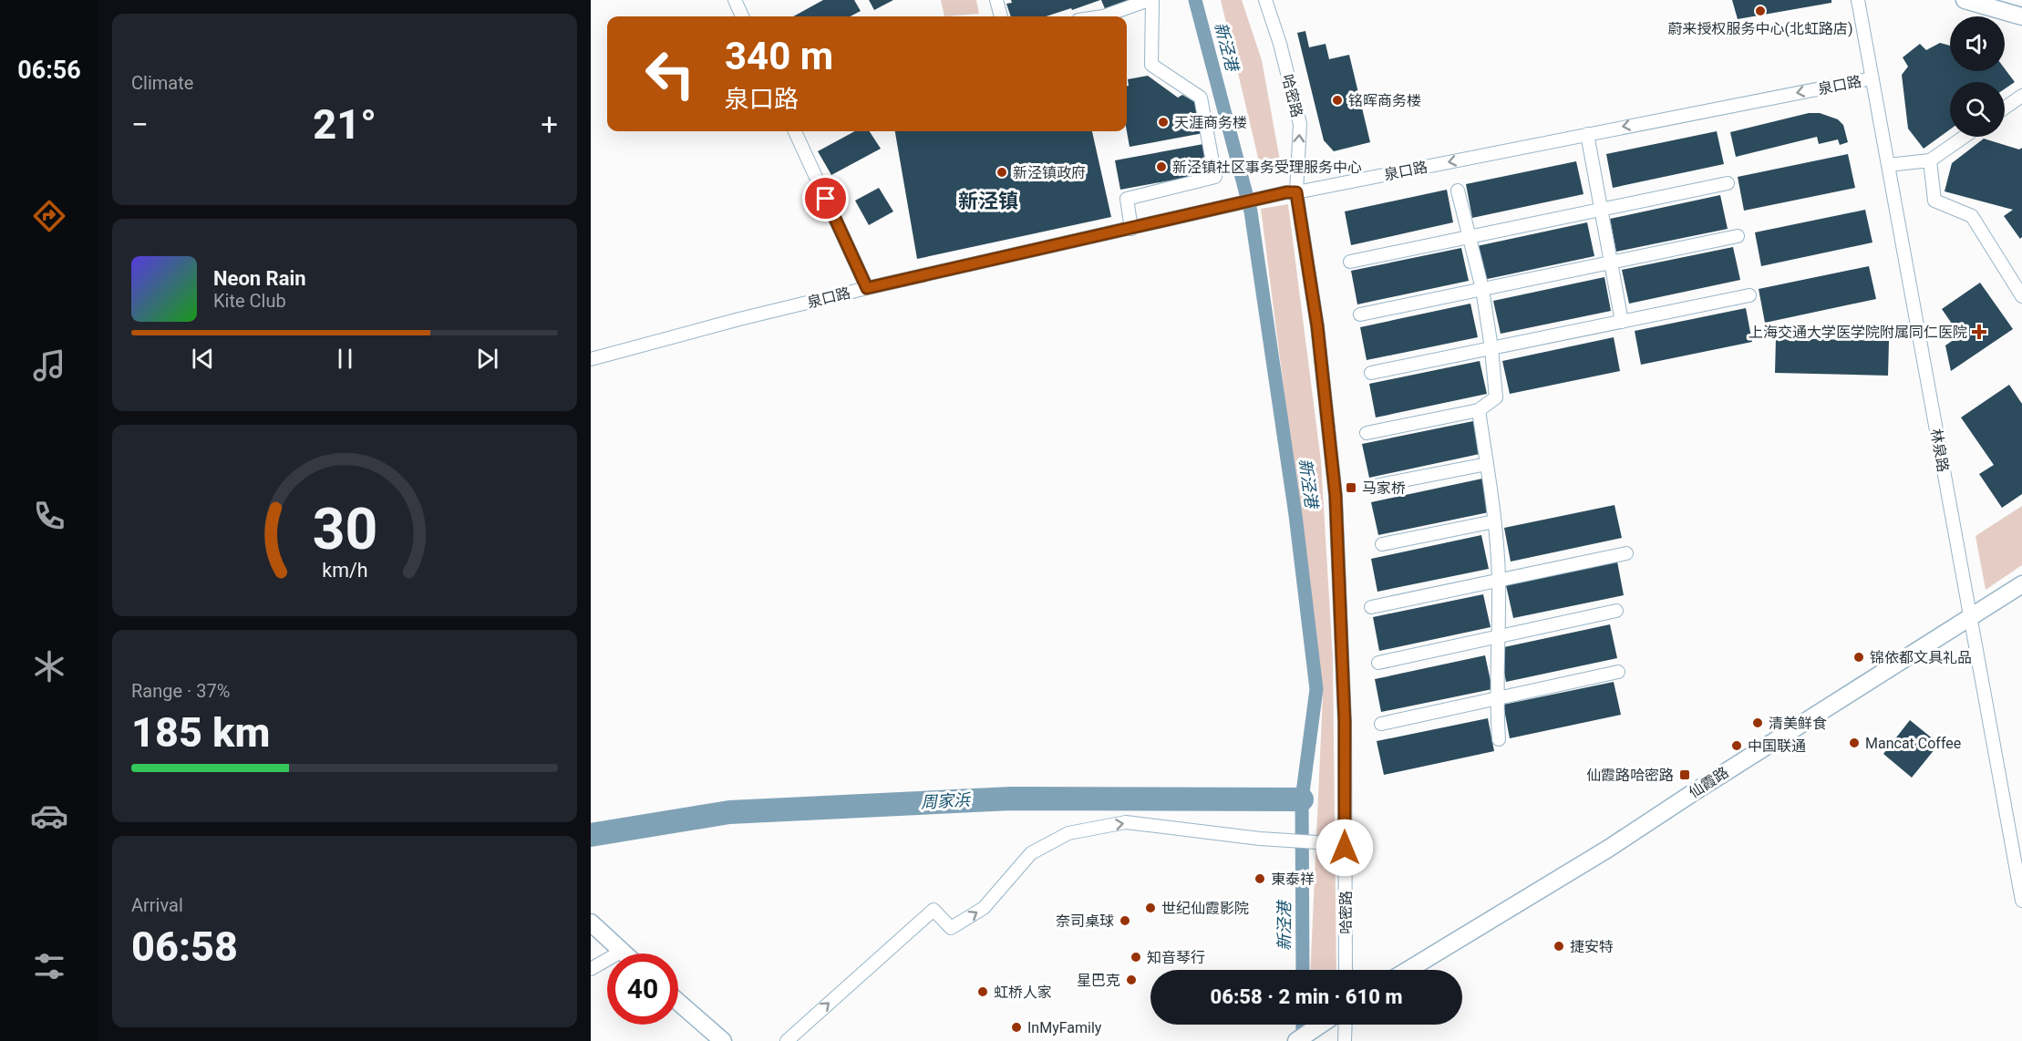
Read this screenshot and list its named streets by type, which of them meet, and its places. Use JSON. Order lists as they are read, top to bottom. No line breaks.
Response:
{"streets":{"main road":["仙霞路"],"street":["泉口路","哈密路","林泉路"]},"crossings":[["泉口路","哈密路"],["泉口路","林泉路"],["林泉路","仙霞路"]],"districts":["新泾镇"],"water":["新泾港","周家浜"],"places":{"other":["蔚来授权服务中心(北虹路店)","铭晖商务楼","天涯商务楼","新泾镇社区事务受理服务中心","新泾镇政府","锦依都文具礼品","清美鲜食","Mancat Coffee","中国联通","東泰祥","世纪仙霞影院","奈司桌球","捷安特","知音琴行","星巴克","虹桥人家","InMyFamily"],"health":["上海交通大学医学院附属同仁医院"],"transit":["马家桥","仙霞路哈密路"]},"page":{"tabs":"06:56","tile":["Climate",["Range · 37%","185 km"],["Arrival","06:58"]],"turn":["340 m","泉口路"],"heat":["−","21°","+"],"song":["Neon Rain","Kite Club"],"limit":"40","trip":"06:58 · 2 min · 610 m","gauge":["30","km/h"]}}
